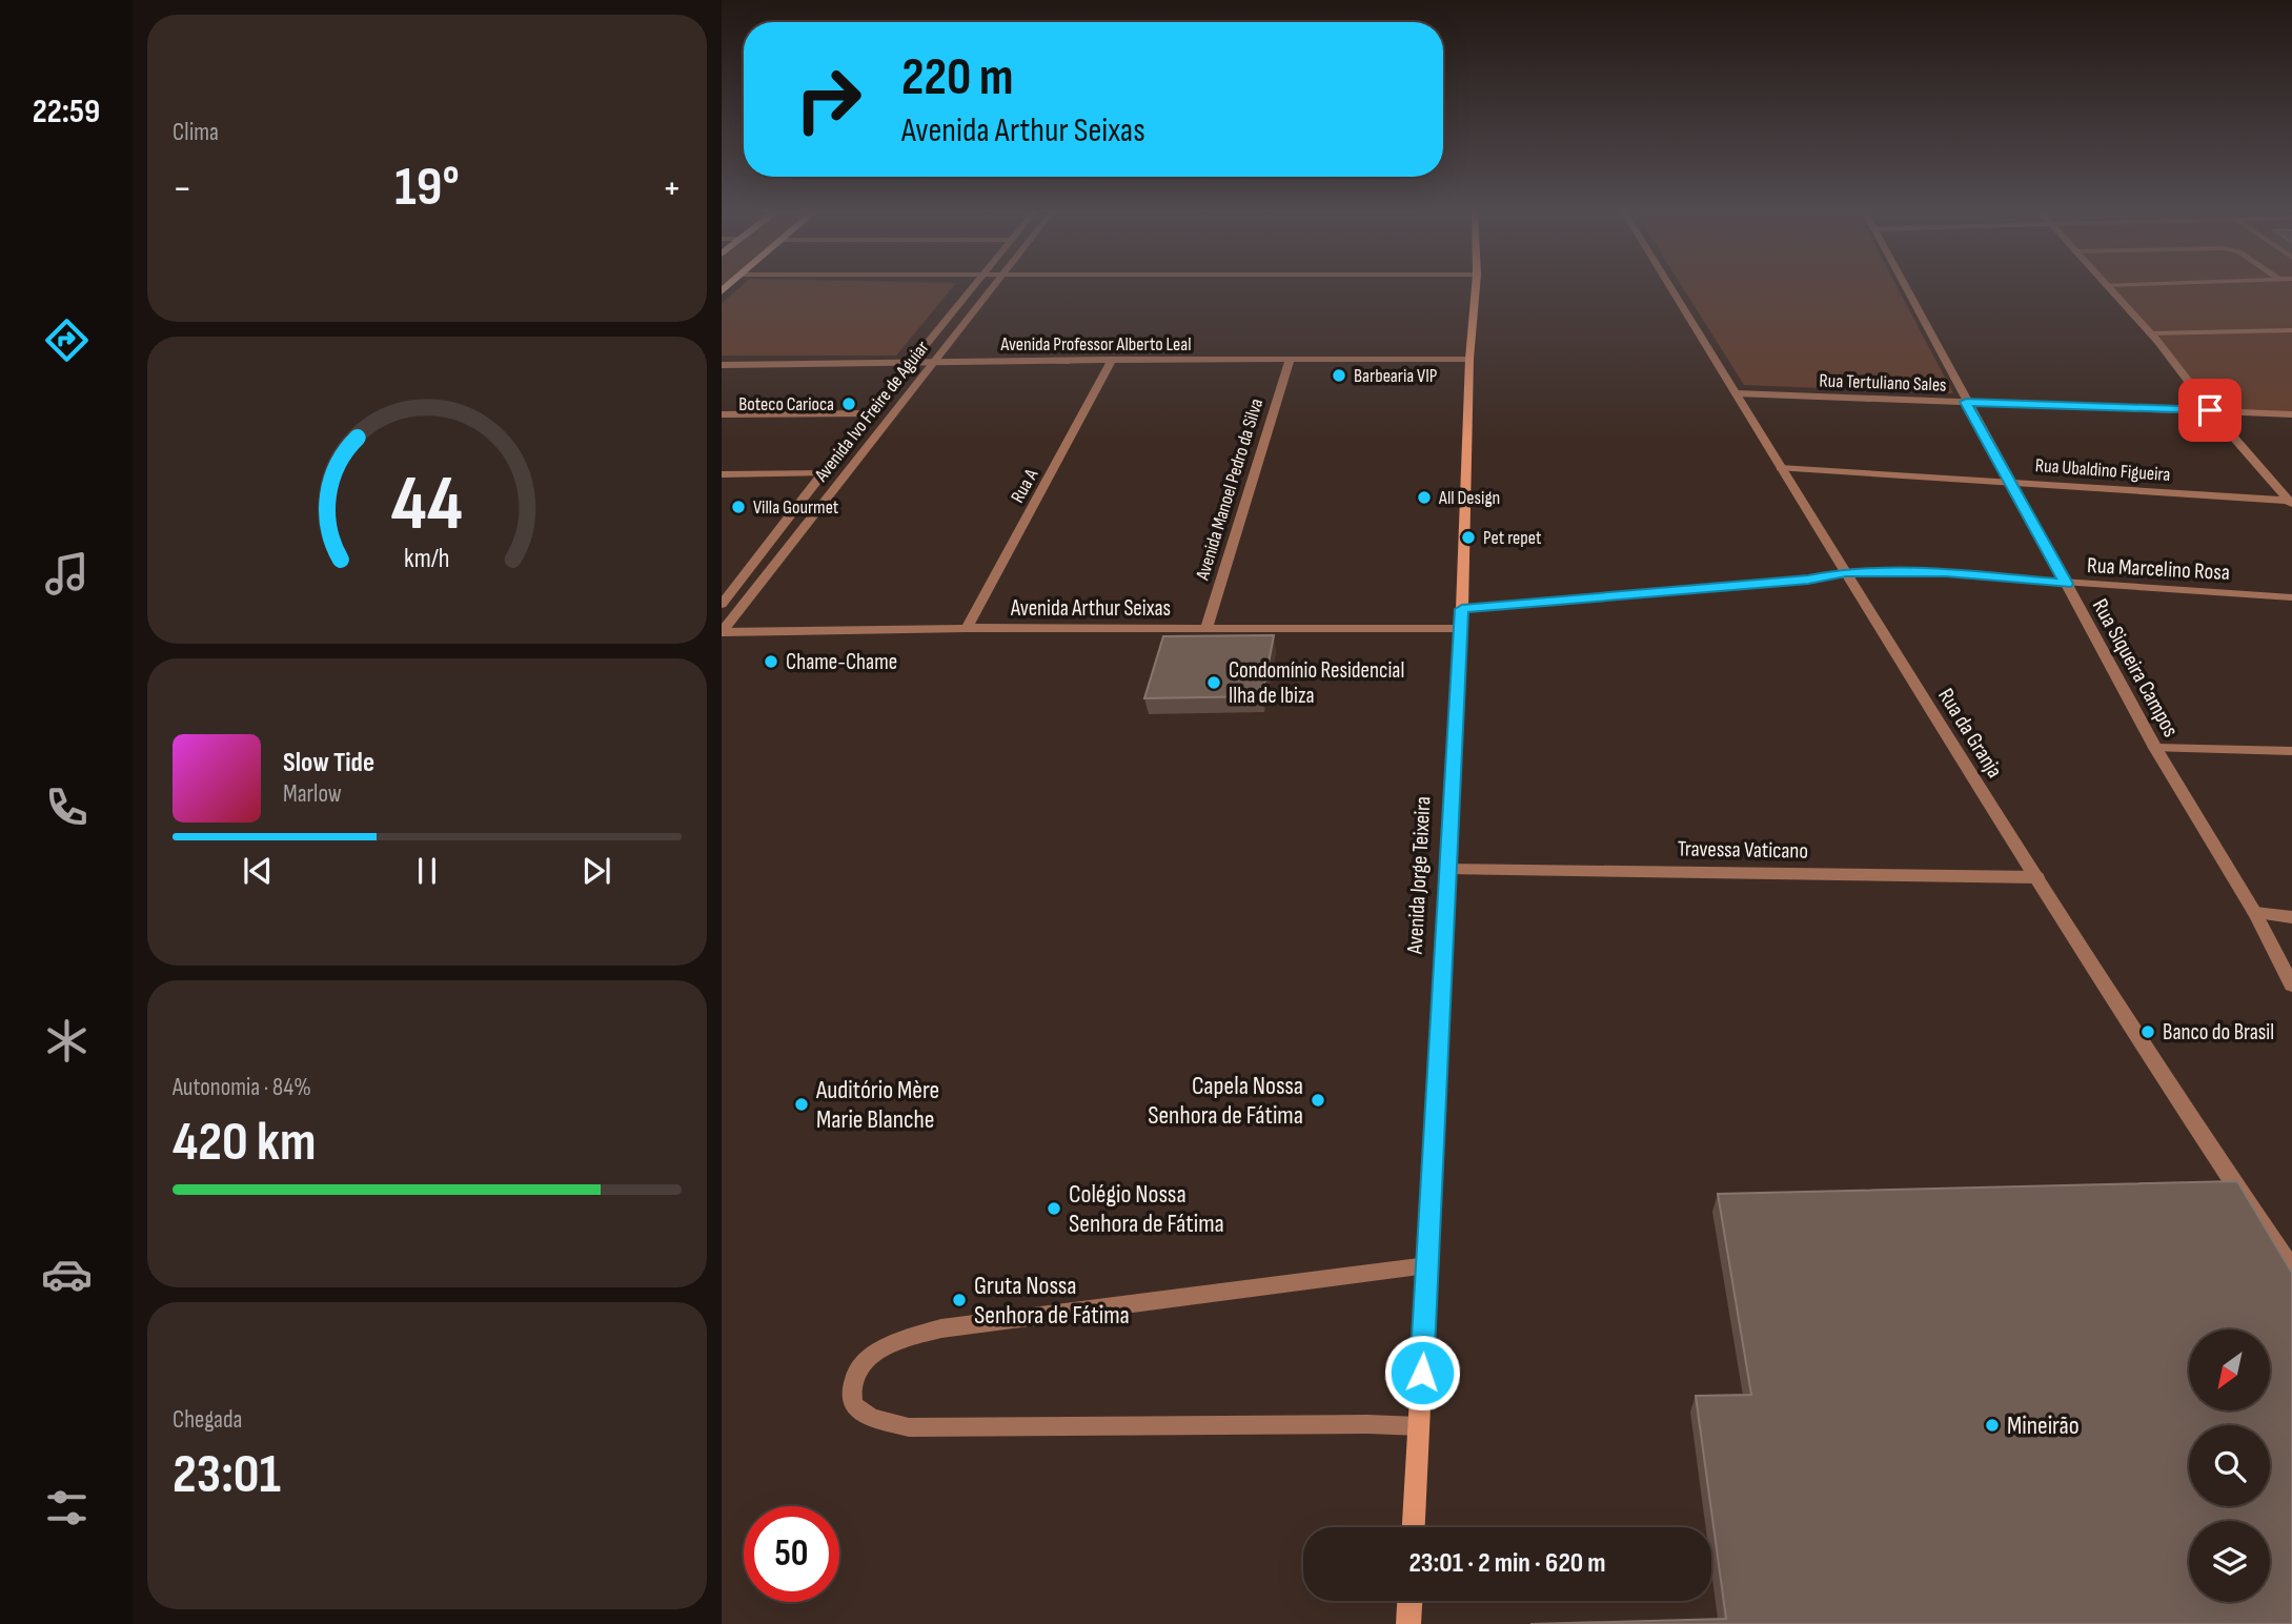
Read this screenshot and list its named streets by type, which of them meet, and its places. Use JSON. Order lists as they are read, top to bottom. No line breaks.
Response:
{"streets":{"main road":["Avenida Jorge Teixeira"],"street":["Avenida Professor Alberto Leal","Rua Tertuliano Sales","Avenida Ivo Freire de Aguiar","Rua Ubaldino Figueira","Rua A","Avenida Manoel Pedro da Silva","Rua Marcelino Rosa","Avenida Arthur Seixas","Rua Siqueira Campos","Rua da Granja","Travessa Vaticano"]},"crossings":[["Avenida Professor Alberto Leal","Avenida Ivo Freire de Aguiar"],["Avenida Professor Alberto Leal","Rua A"],["Avenida Professor Alberto Leal","Avenida Manoel Pedro da Silva"],["Avenida Professor Alberto Leal","Avenida Jorge Teixeira"],["Rua Tertuliano Sales","Rua Siqueira Campos"],["Rua Tertuliano Sales","Rua da Granja"],["Avenida Ivo Freire de Aguiar","Avenida Arthur Seixas"],["Rua Ubaldino Figueira","Rua Siqueira Campos"],["Rua Ubaldino Figueira","Rua da Granja"],["Rua A","Avenida Arthur Seixas"],["Avenida Manoel Pedro da Silva","Avenida Arthur Seixas"],["Rua Marcelino Rosa","Rua Siqueira Campos"],["Rua Marcelino Rosa","Rua da Granja"],["Avenida Arthur Seixas","Avenida Jorge Teixeira"],["Rua da Granja","Travessa Vaticano"],["Travessa Vaticano","Avenida Jorge Teixeira"]],"places":["Barbearia VIP","Boteco Carioca","All Design","Villa Gourmet","Pet repet","Chame-Chame","Condomínio Residencial Ilha de Ibiza","Banco do Brasil","Capela Nossa Senhora de Fátima","Auditório Mère Marie Blanche","Colégio Nossa Senhora de Fátima","Gruta Nossa Senhora de Fátima","Mineirão"],"north":"bottom left","page":{"tabs":"22:59","tile":["Clima",["Autonomia · 84%","420 km"],["Chegada","23:01"]],"turn":["220 m","Avenida Arthur Seixas"],"heat":["−","19°","+"],"song":["Slow Tide","Marlow"],"limit":"50","trip":"23:01 · 2 min · 620 m","gauge":["44","km/h"]}}
